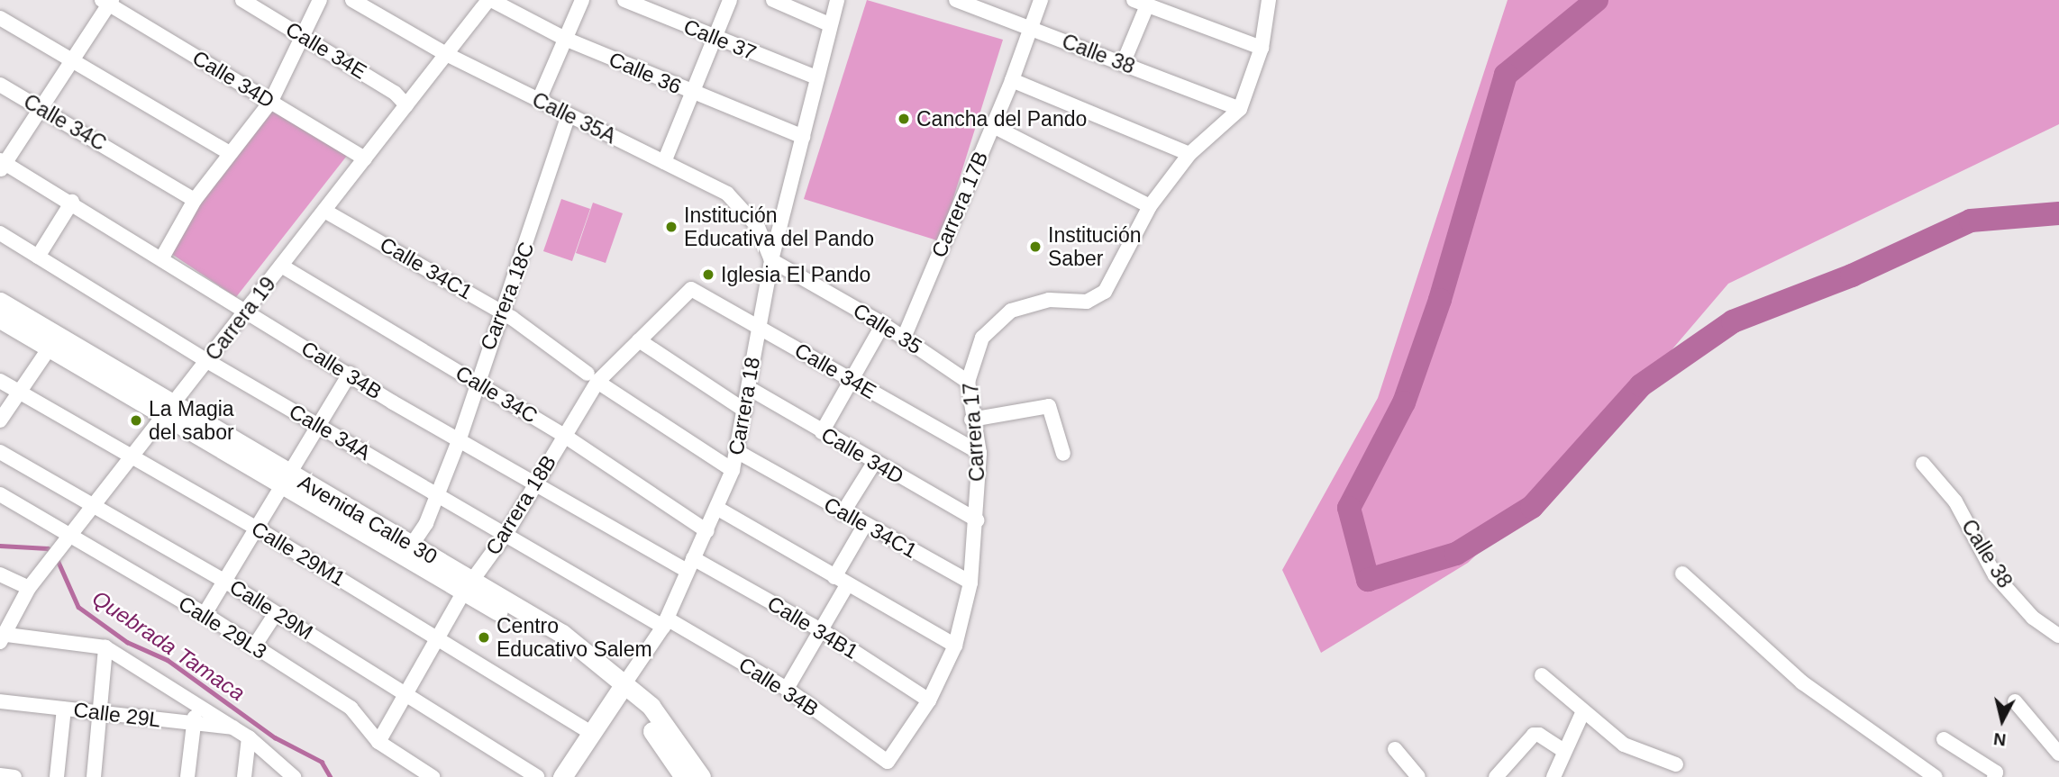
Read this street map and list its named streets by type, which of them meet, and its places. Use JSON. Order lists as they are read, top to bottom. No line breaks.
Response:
{"streets":{"main road":["Carrera 18","Avenida Calle 30"],"street":["Calle 37","Calle 34E","Calle 38","Calle 36","Calle 34D","Calle 35A","Calle 34C","Carrera 17B","Calle 34C1","Carrera 18C","Carrera 19","Calle 35","Calle 34B","Calle 34A","Carrera 17","Carrera 18B","Calle 29M1","Calle 29M","Calle 29L3","Calle 34B1","Calle 29L"]},"crossings":[["Calle 37","Carrera 18"],["Calle 34E","Carrera 19"],["Calle 34E","Carrera 18"],["Calle 34E","Carrera 17"],["Calle 34E","Carrera 18B"],["Calle 38","Carrera 17B"],["Calle 38","Carrera 17"],["Calle 36","Carrera 19"],["Calle 36","Carrera 18"],["Calle 34D","Carrera 19"],["Calle 34D","Carrera 18"],["Calle 34D","Carrera 17"],["Calle 35A","Carrera 18C"],["Calle 35A","Carrera 19"],["Calle 35A","Calle 35"],["Calle 35A","Carrera 18"],["Calle 34C","Carrera 18C"],["Calle 34C","Carrera 19"],["Calle 34C","Carrera 18"],["Calle 34C","Carrera 18B"],["Carrera 17B","Calle 35"],["Calle 34C1","Carrera 18C"],["Calle 34C1","Carrera 19"],["Calle 34C1","Carrera 18"],["Calle 34C1","Carrera 17"],["Calle 34C1","Carrera 18B"],["Carrera 18C","Calle 34B"],["Carrera 18C","Calle 34A"],["Carrera 18C","Avenida Calle 30"],["Carrera 19","Calle 34B"],["Carrera 19","Calle 34A"],["Carrera 19","Avenida Calle 30"],["Carrera 19","Calle 29M1"],["Carrera 19","Calle 29M"],["Carrera 19","Calle 29L3"],["Calle 35","Carrera 18"],["Calle 35","Carrera 17"],["Calle 34B","Carrera 18"],["Calle 34B","Calle 34A"],["Calle 34B","Carrera 17"],["Calle 34B","Carrera 18B"],["Calle 34B","Calle 34B1"],["Carrera 18","Calle 34A"],["Carrera 18","Avenida Calle 30"],["Carrera 18","Calle 29M1"],["Carrera 18","Calle 34B1"],["Calle 34A","Carrera 18B"],["Carrera 17","Calle 34B1"],["Carrera 18B","Avenida Calle 30"],["Carrera 18B","Calle 29M1"],["Carrera 18B","Calle 29M"],["Carrera 18B","Calle 29L3"]],"water":["Quebrada Tamaca"],"places":["Cancha del Pando","Institución Educativa del Pando","Institución Saber","Iglesia El Pando","La Magia del sabor","Centro Educativo Salem"],"north":"bottom"}
